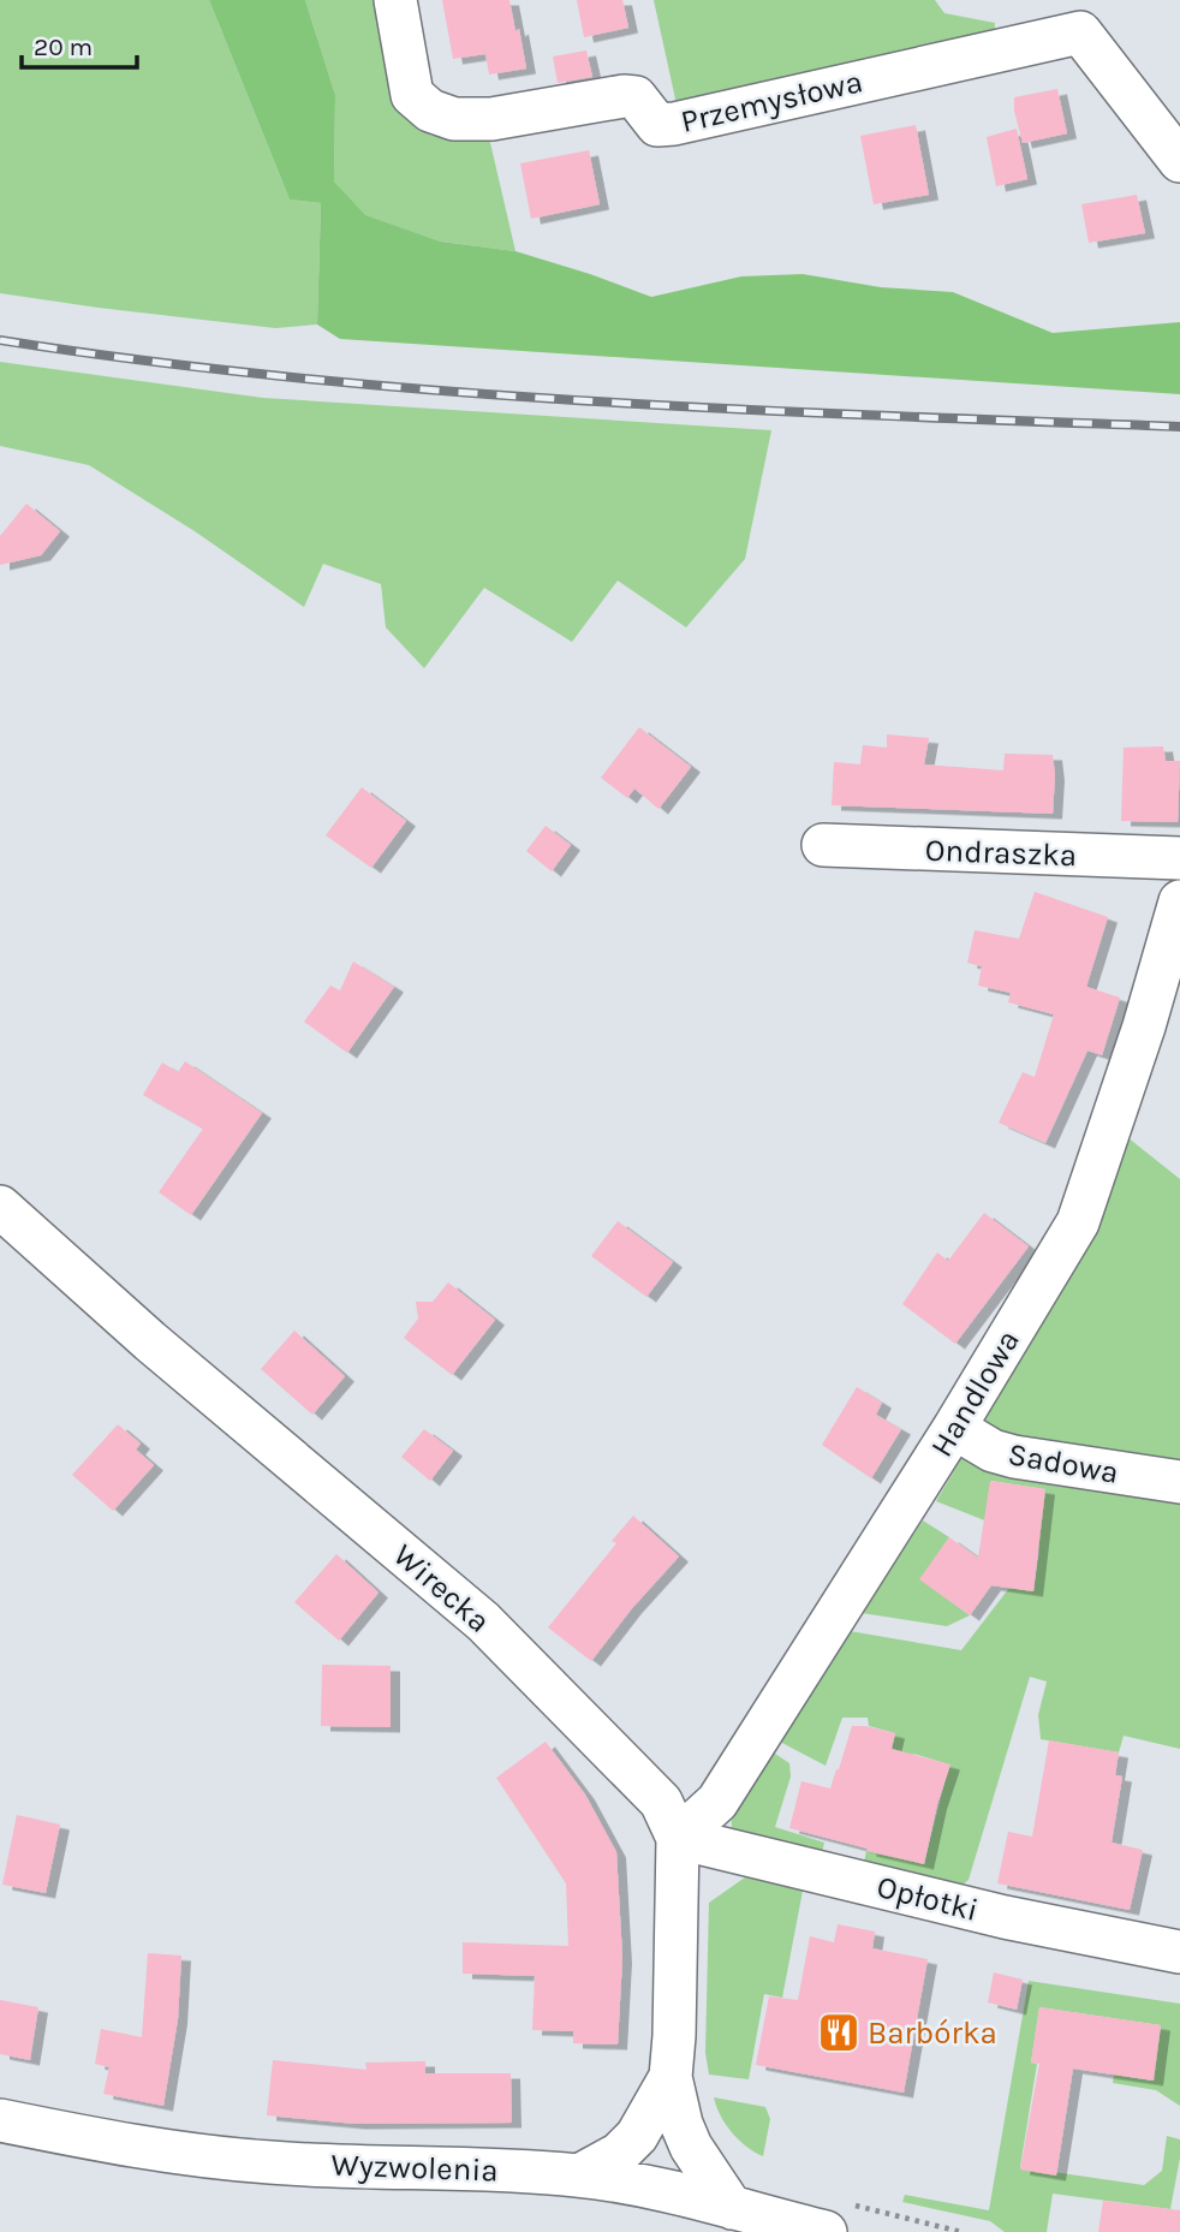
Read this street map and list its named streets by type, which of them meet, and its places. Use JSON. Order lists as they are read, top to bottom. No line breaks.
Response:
{"streets":{"street":["Przemysłowa","Ondraszka","Handlowa","Sadowa","Wirecka","Opłotki","Wyzwolenia"]},"crossings":[["Handlowa","Sadowa"],["Handlowa","Wirecka"],["Handlowa","Opłotki"],["Wirecka","Opłotki"],["Wirecka","Wyzwolenia"]],"places":{"restaurant":["Barbórka"]},"scale_bar":"20 m"}
